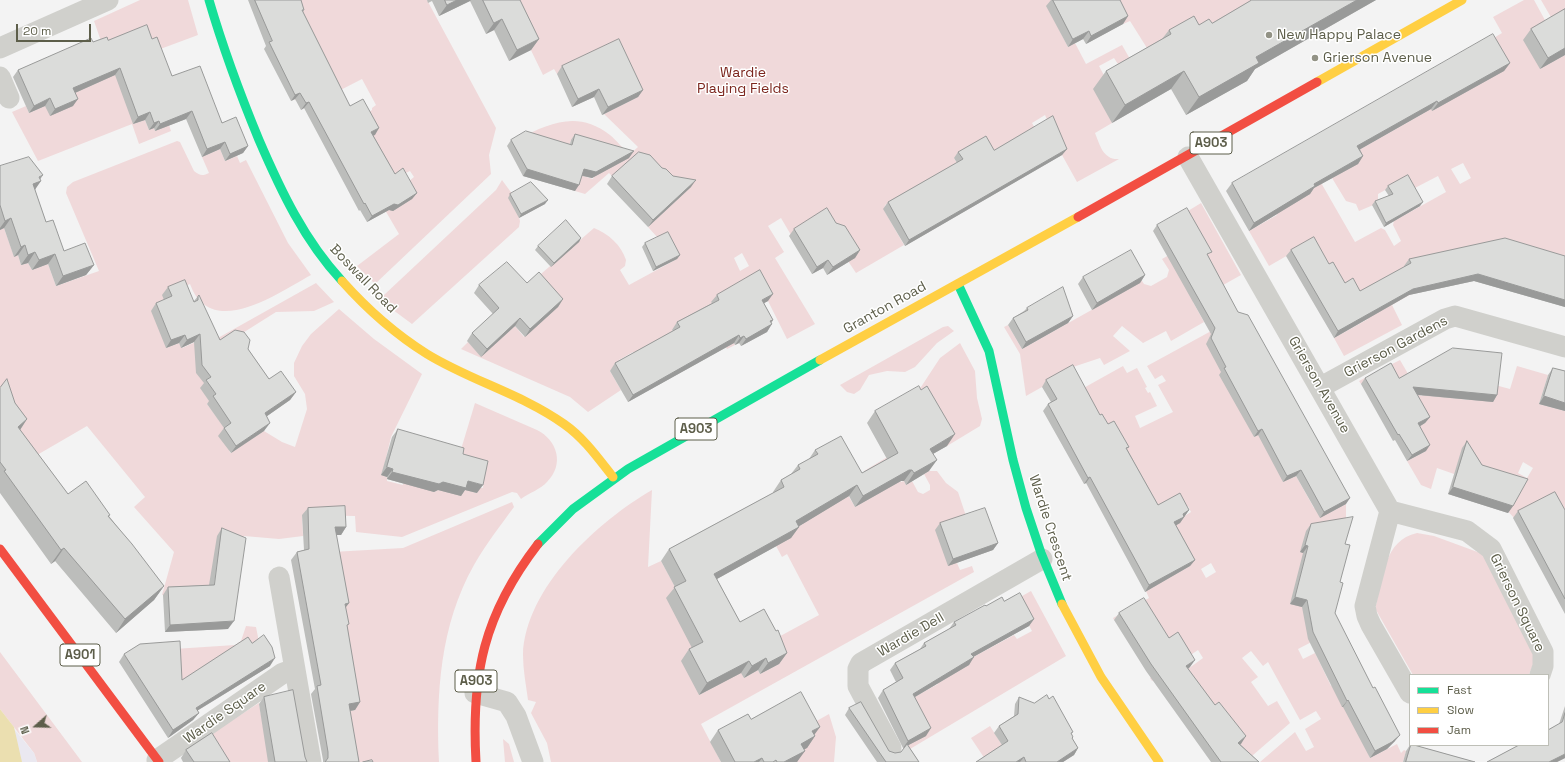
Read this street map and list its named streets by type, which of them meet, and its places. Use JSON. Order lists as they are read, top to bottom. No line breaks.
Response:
{"streets":{"main road":["A903","Boswall Road","Granton Road","Wardie Crescent","A901"],"street":["Grierson Gardens","Grierson Avenue","Grierson Square","Wardie Dell","Wardie Square"]},"crossings":[["Boswall Road","Granton Road"],["Granton Road","Grierson Avenue"],["Granton Road","Wardie Crescent"],["Grierson Gardens","Grierson Avenue"],["Grierson Avenue","Grierson Square"],["Wardie Crescent","Wardie Dell"],["A901","Wardie Square"]],"parks":["Wardie Playing Fields"],"places":["New Happy Palace","Grierson Avenue"],"legend":["Fast","Slow","Jam"],"scale_bar":"20 m","north":"left"}
